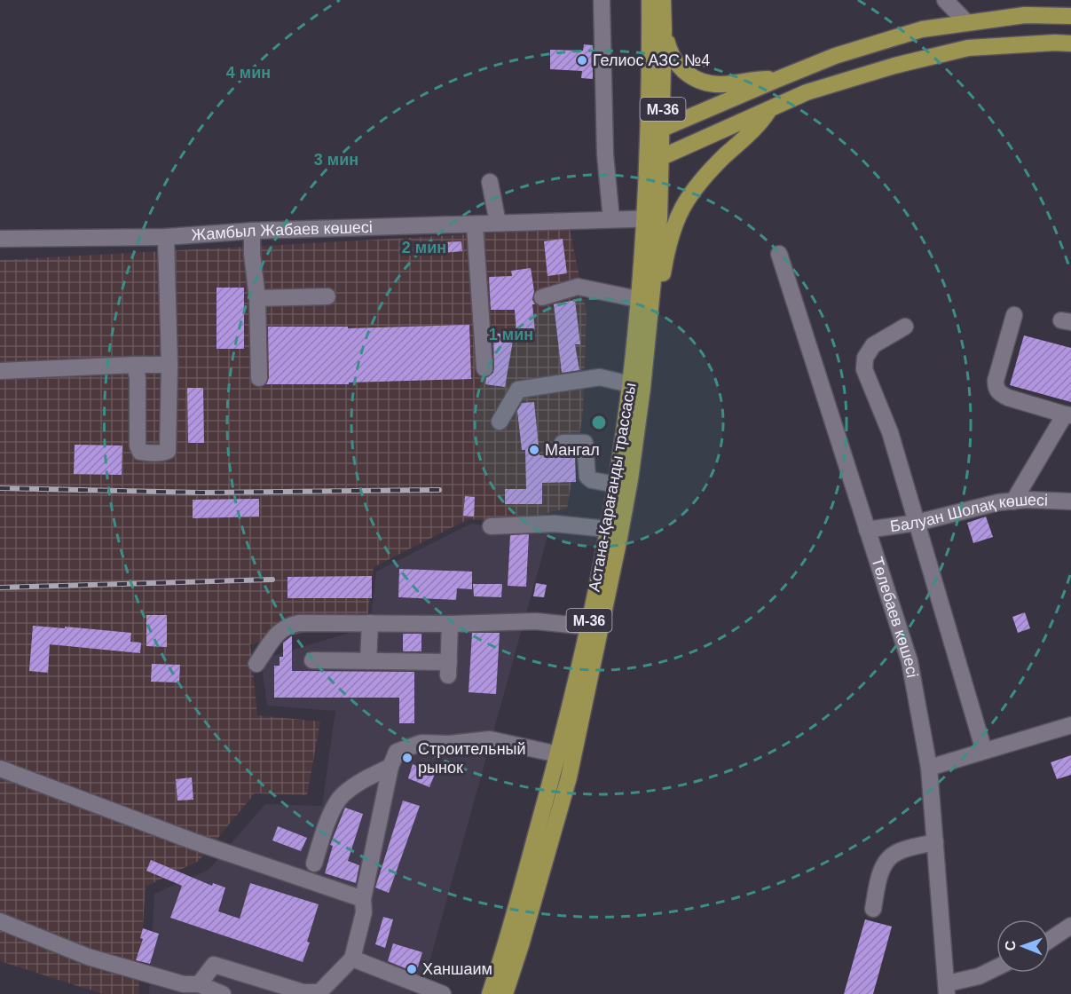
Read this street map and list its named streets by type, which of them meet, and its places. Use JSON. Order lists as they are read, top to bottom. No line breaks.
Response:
{"streets":{"main road":["M-36","Астана-Қарағанды трассасы"],"street":["Жамбыл Жабаев көшесі","Балуан Шолақ көшесі","Төлебаев көшесі"]},"crossings":[["Жамбыл Жабаев көшесі","Астана-Қарағанды трассасы"],["Балуан Шолақ көшесі","Төлебаев көшесі"]],"places":["Гелиос АЗС №4","Мангал","Строительный рынок","Ханшаим"],"north":"left","rings":["4 мин","3 мин","2 мин","1 мин"]}
